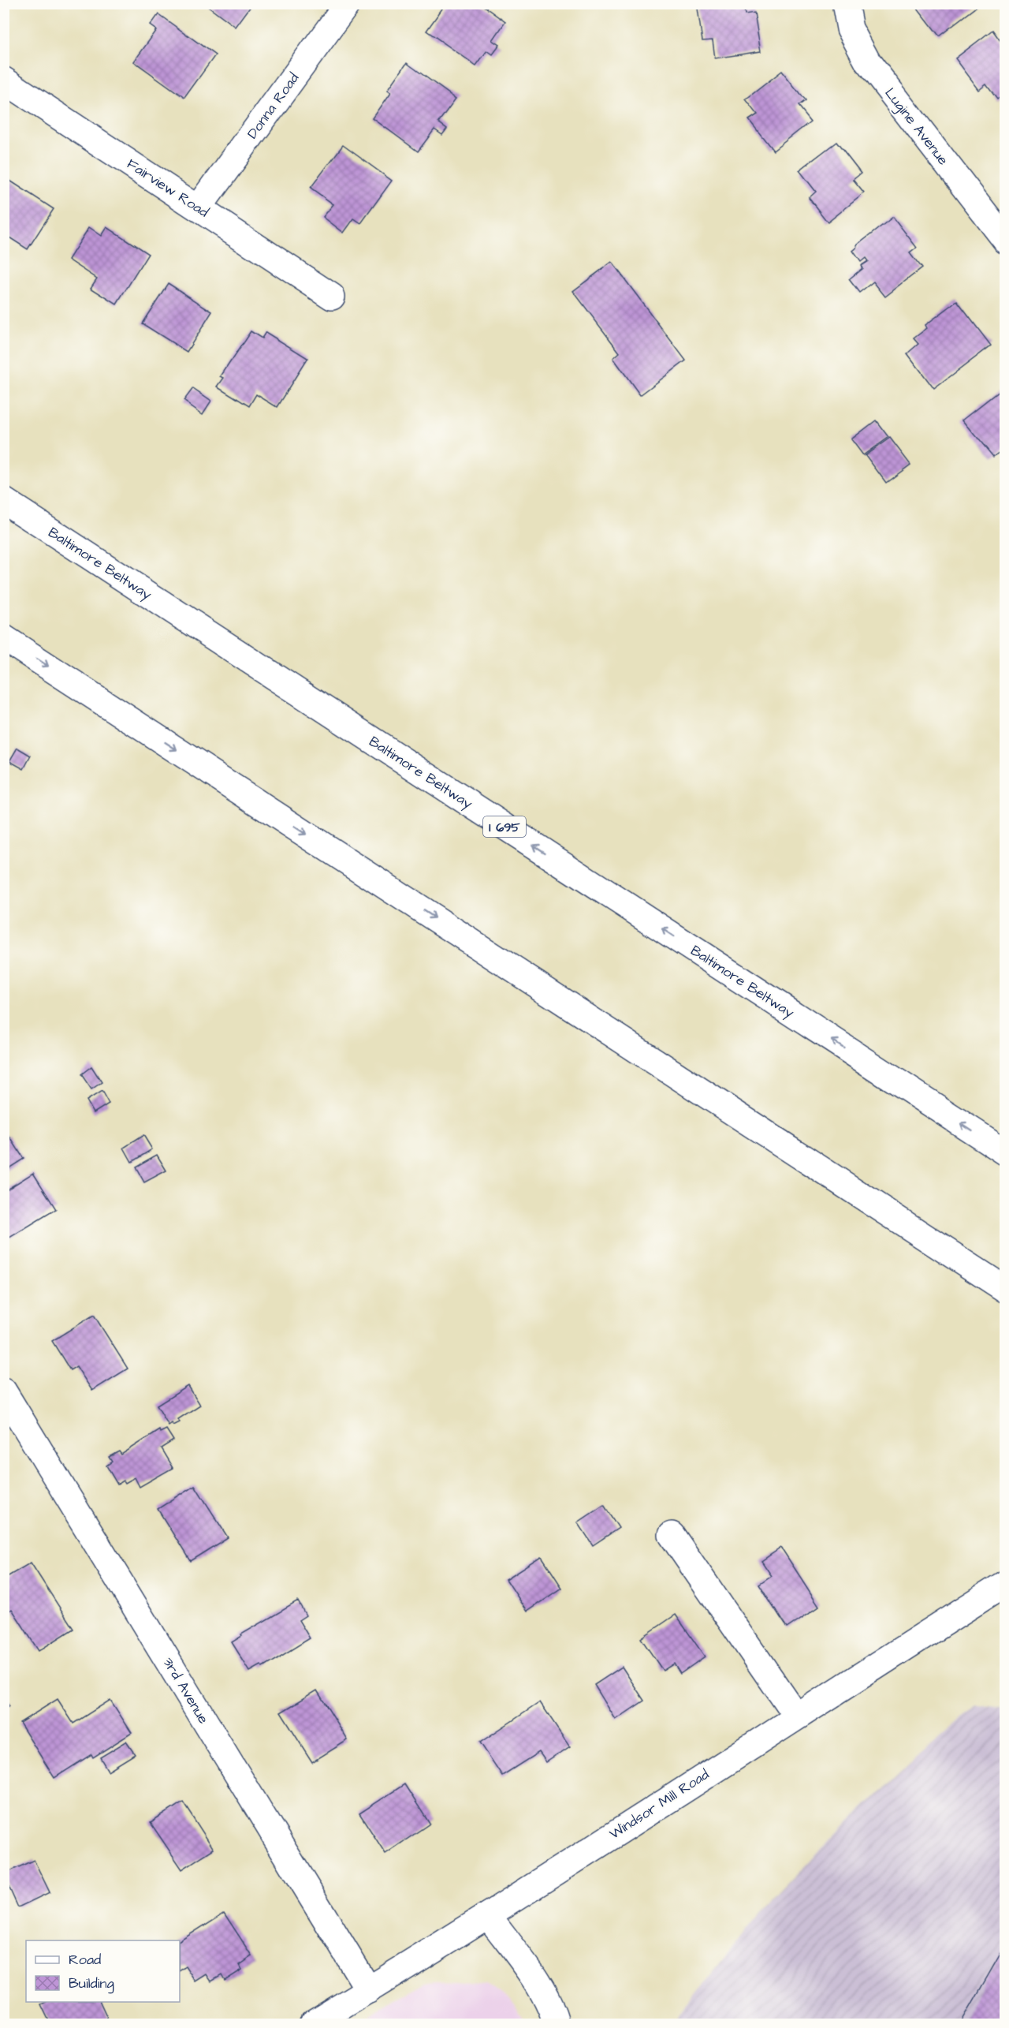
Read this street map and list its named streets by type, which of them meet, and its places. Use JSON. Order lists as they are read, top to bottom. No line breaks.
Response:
{"streets":{"main road":["Donna Road","Lugine Avenue","Fairview Road","Baltimore Beltway","I 695","3rd Avenue","Windsor Mill Road"]},"crossings":[["Donna Road","Fairview Road"],["3rd Avenue","Windsor Mill Road"]],"legend":["Road","Building"]}
